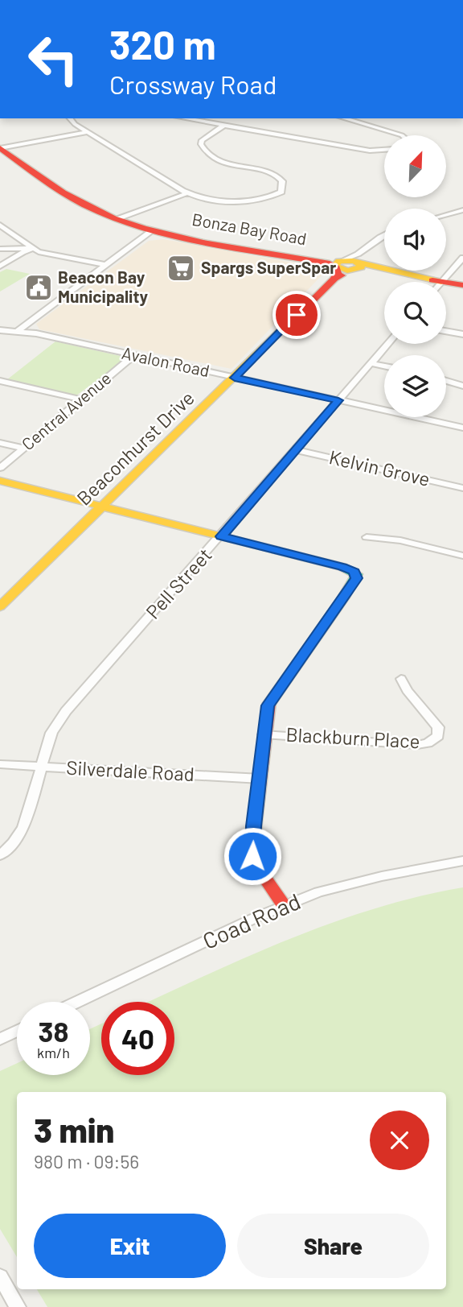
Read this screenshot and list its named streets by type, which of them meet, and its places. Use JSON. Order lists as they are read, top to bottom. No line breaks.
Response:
{"streets":{"street":["Bonza Bay Road","Avalon Road","Central Avenue","Beaconhurst Drive","Kelvin Grove","Pell Street","Blackburn Place","Silverdale Road","Coad Road"]},"crossings":[["Bonza Bay Road","Beaconhurst Drive"],["Avalon Road","Central Avenue"],["Avalon Road","Beaconhurst Drive"],["Avalon Road","Pell Street"],["Kelvin Grove","Pell Street"],["Pell Street","Silverdale Road"]],"places":{"supermarket":["Spargs SuperSpar"],"public building":["Beacon Bay Municipality"]},"north":"top right","page":{"turn":["320 m","Crossway Road"],"speed":"38 km/h","limit":"40","heading":["3 min","980 m · 09:56"],"buttons":["Exit","Share"]}}
